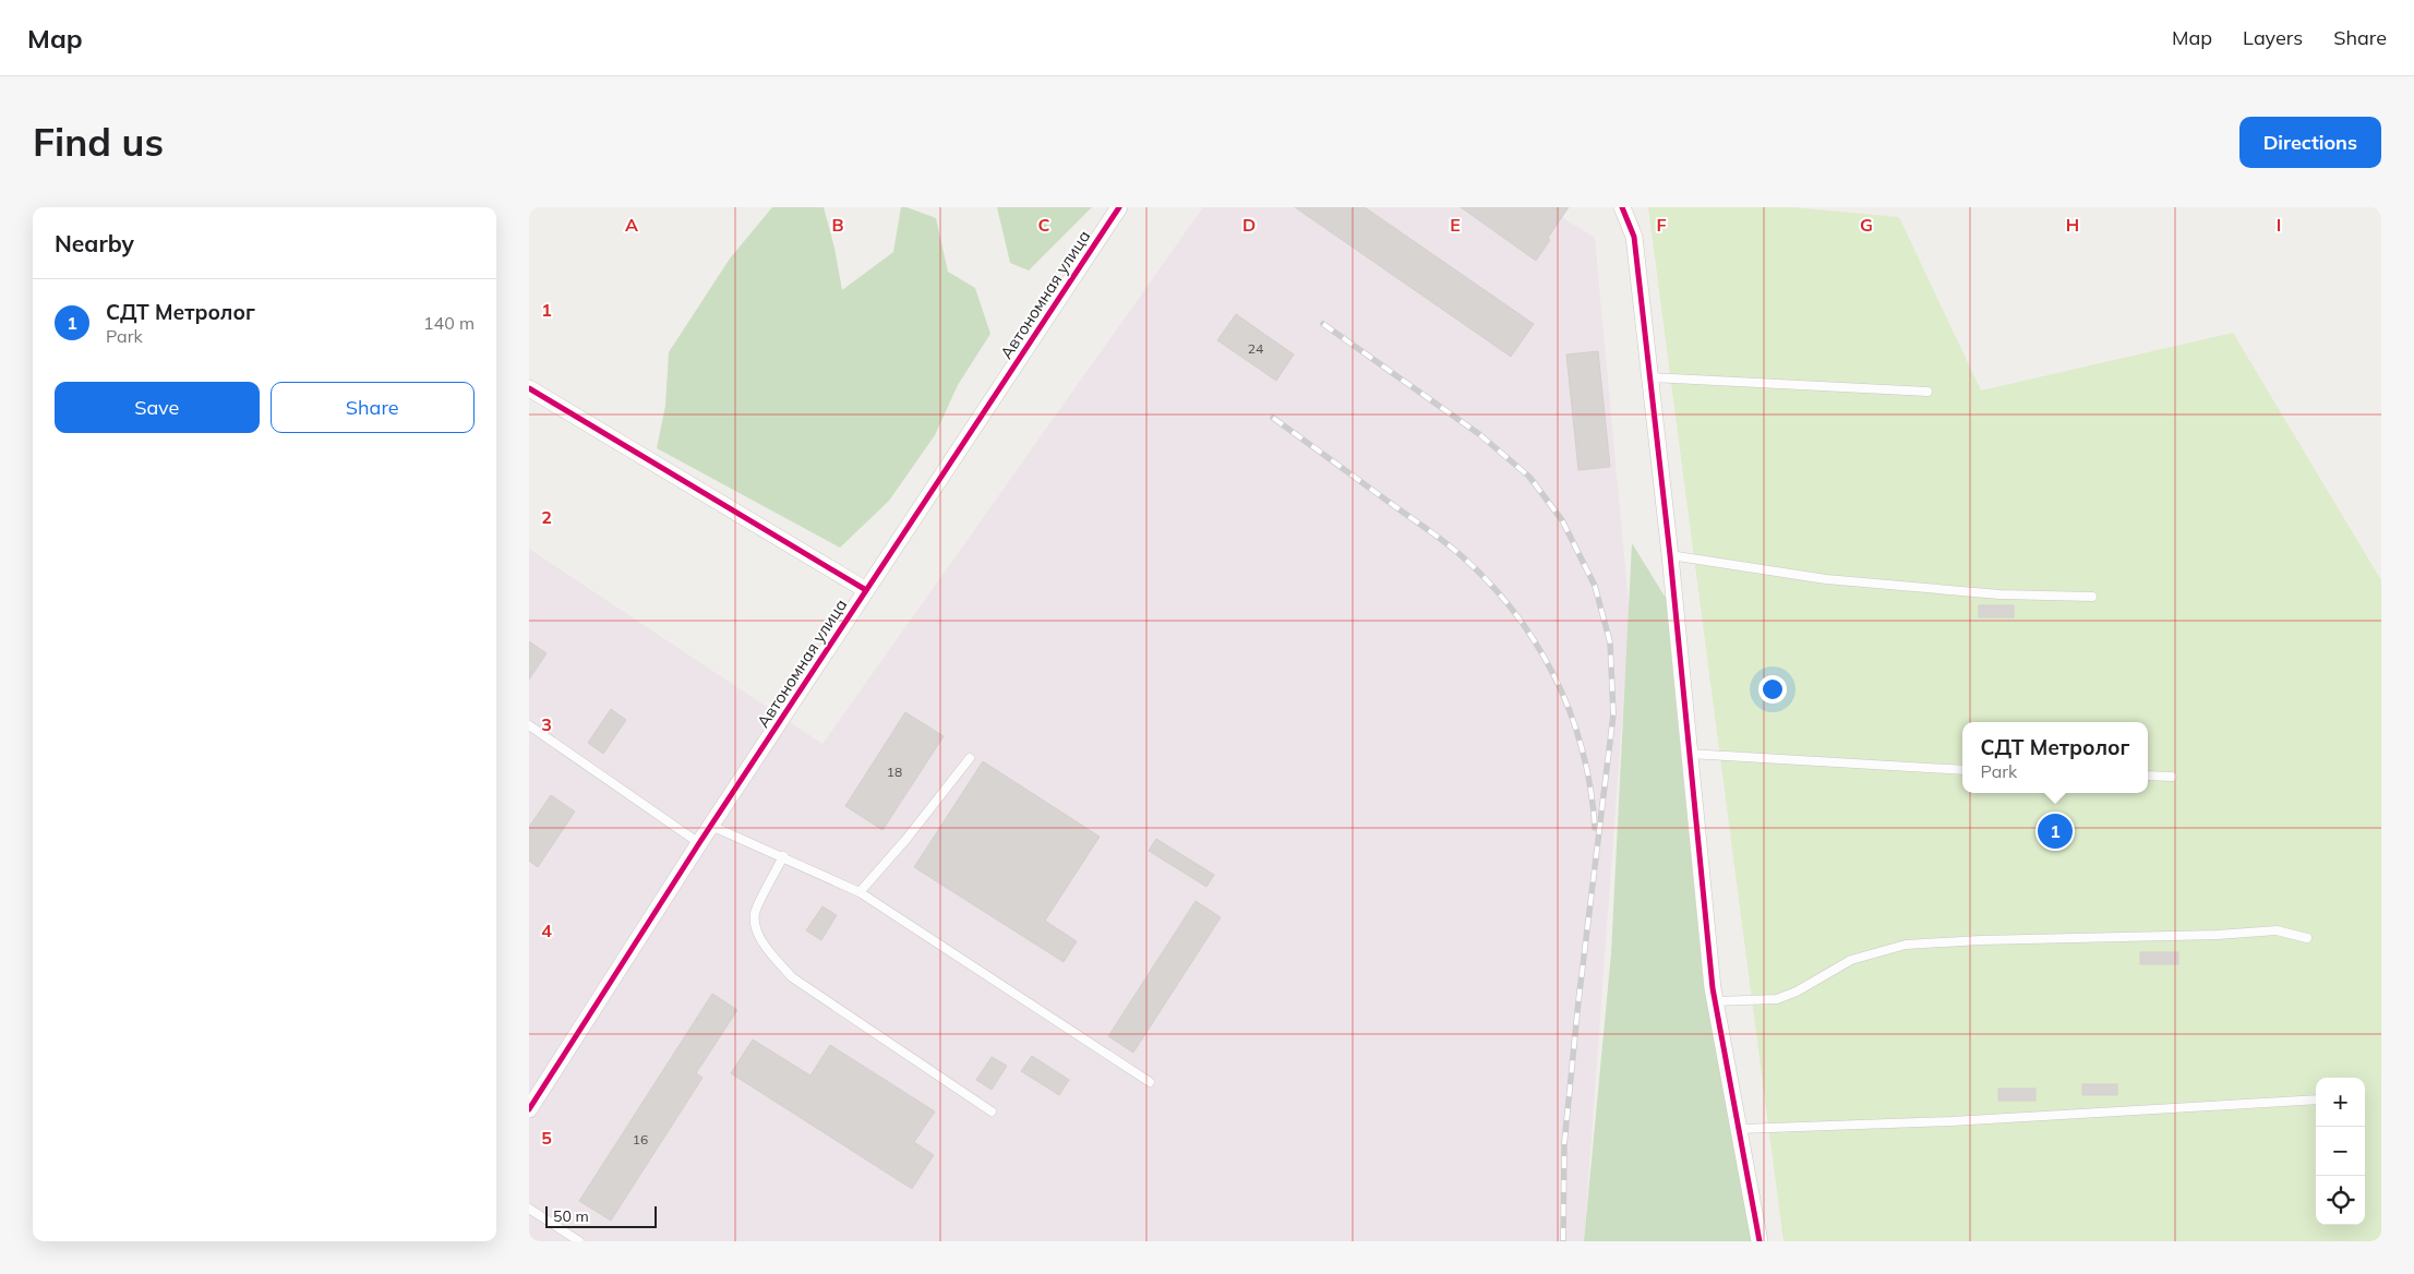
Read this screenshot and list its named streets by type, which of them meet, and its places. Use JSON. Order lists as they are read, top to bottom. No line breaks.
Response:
{"streets":{"street":["Автономная улица"]},"house_numbers":["24","18","16"],"scale_bar":"50 m","page":{"header":"Map","nav":["Map","Layers","Share"],"buttons":["Directions",["Save","Share"]],"title":"Find us","heading":"Nearby","list":[{"mark":"1","name":"СДТ Метролог","note":"Park","value":"140 m"}],"popup":["СДТ Метролог","Park"],"pins":"1","map_buttons":["+","−"],"scale":"50 m"},"grid":{"columns":["A","B","C","D","E","F","G","H","I"],"rows":["1","2","3","4","5"]}}
